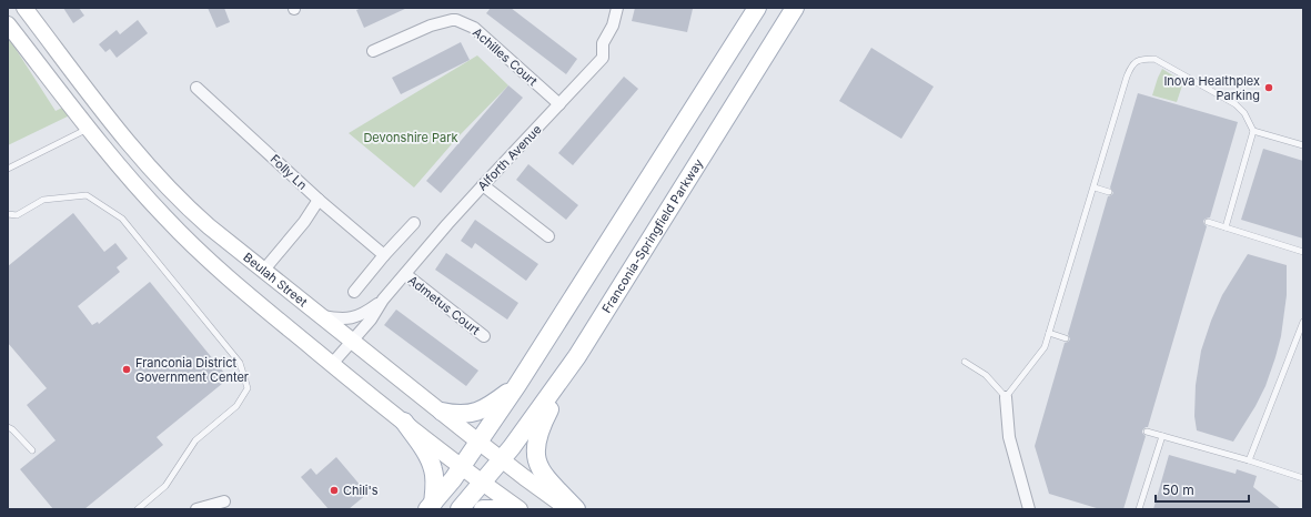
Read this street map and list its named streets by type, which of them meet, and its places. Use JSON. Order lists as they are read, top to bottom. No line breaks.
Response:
{"streets":{"main road":["Franconia-Springfield Parkway","Beulah Street"],"street":["Achilles Court","Alforth Avenue","Folly Ln","Admetus Court"]},"crossings":[["Achilles Court","Alforth Avenue"],["Alforth Avenue","Beulah Street"],["Alforth Avenue","Admetus Court"],["Franconia-Springfield Parkway","Beulah Street"]],"parks":["Devonshire Park"],"places":["Inova Healthplex Parking","Franconia District Government Center","Chili's"],"scale_bar":"50 m"}
